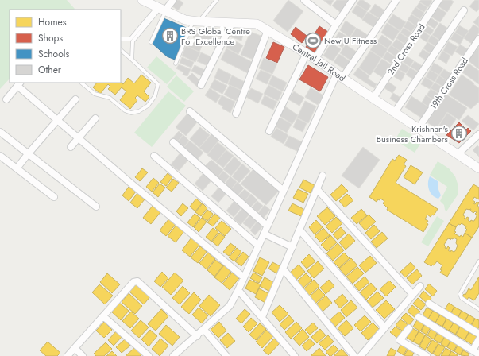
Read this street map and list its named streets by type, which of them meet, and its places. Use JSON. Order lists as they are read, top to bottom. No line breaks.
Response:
{"streets":{"main road":["Central Jail Road"],"street":["2nd Cross Road","19th Cross Road"]},"crossings":[["2nd Cross Road","Central Jail Road"],["Central Jail Road","19th Cross Road"]],"places":{"building":["BRS Global Centre For Excellence","Krishnan's Business Chambers"],"sports":["New U Fitness"]},"legend":["Homes","Shops","Schools","Other"]}
